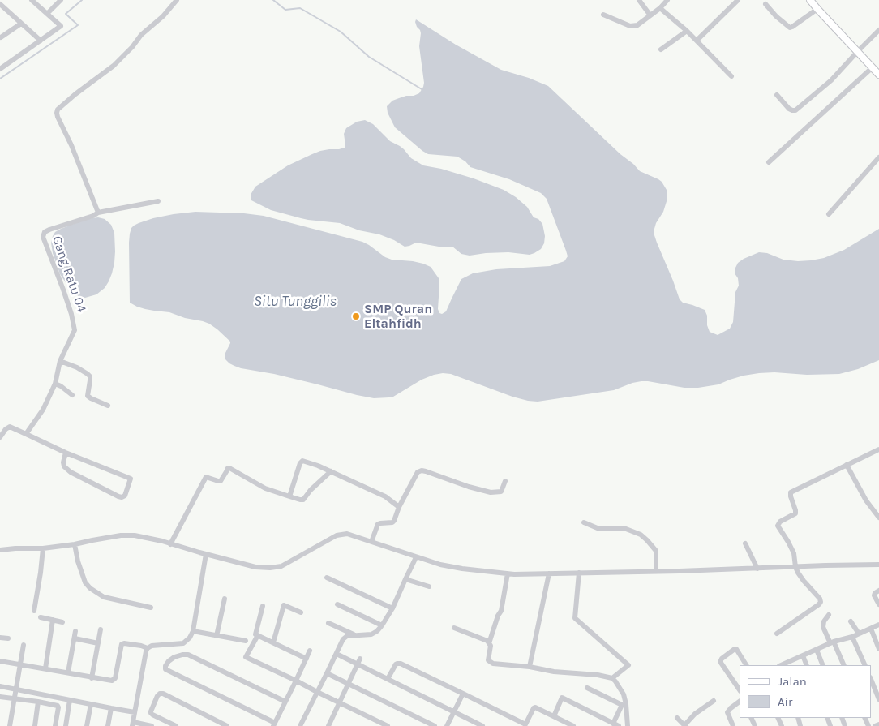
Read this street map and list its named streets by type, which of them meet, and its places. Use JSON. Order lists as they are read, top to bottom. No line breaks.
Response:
{"streets":{"street":["Gang Ratu 04"]},"water":["Situ Tunggilis"],"places":["SMP Quran Eltahfidh"],"legend":["Jalan","Air"]}
